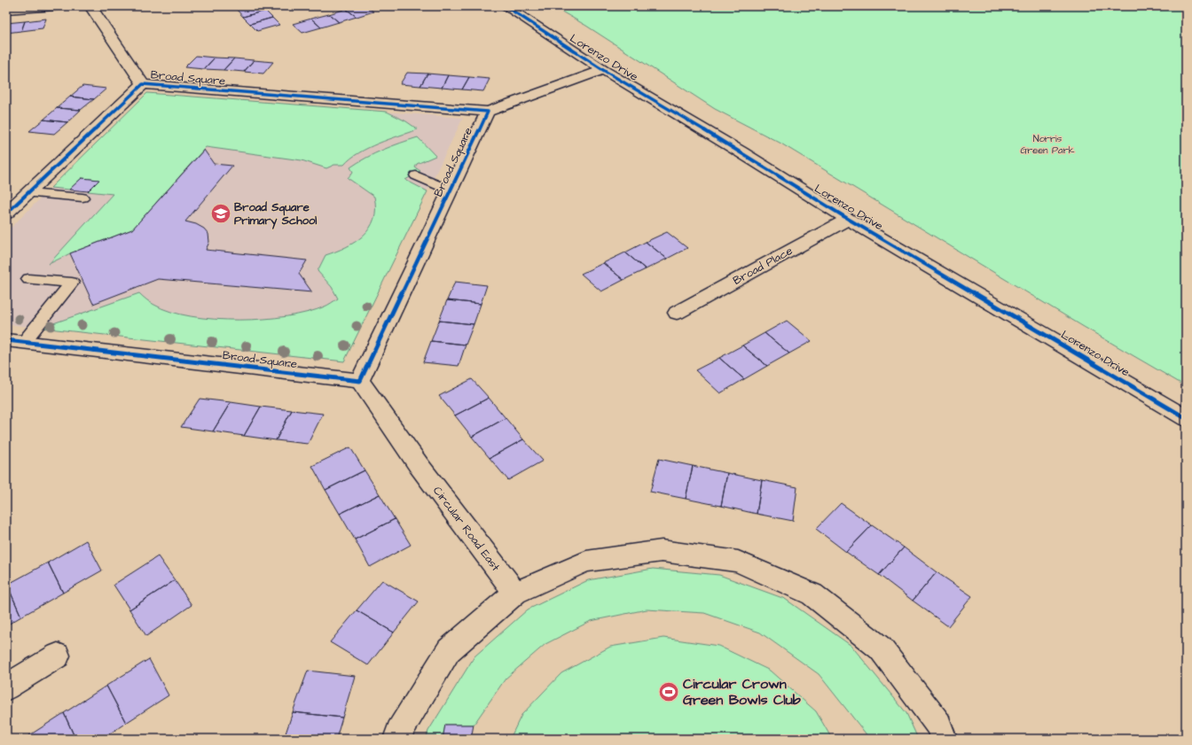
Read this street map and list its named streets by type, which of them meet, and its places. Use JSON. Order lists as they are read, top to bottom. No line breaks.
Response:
{"streets":{"street":["Lorenzo Drive","Broad Square","Broad Place","Circular Road East"]},"crossings":[["Lorenzo Drive","Broad Square"],["Lorenzo Drive","Broad Place"],["Broad Square","Circular Road East"]],"parks":["Norris Green Park"],"places":{"school or university":["Broad Square Primary School"],"sports":["Circular Crown Green Bowls Club"]}}
